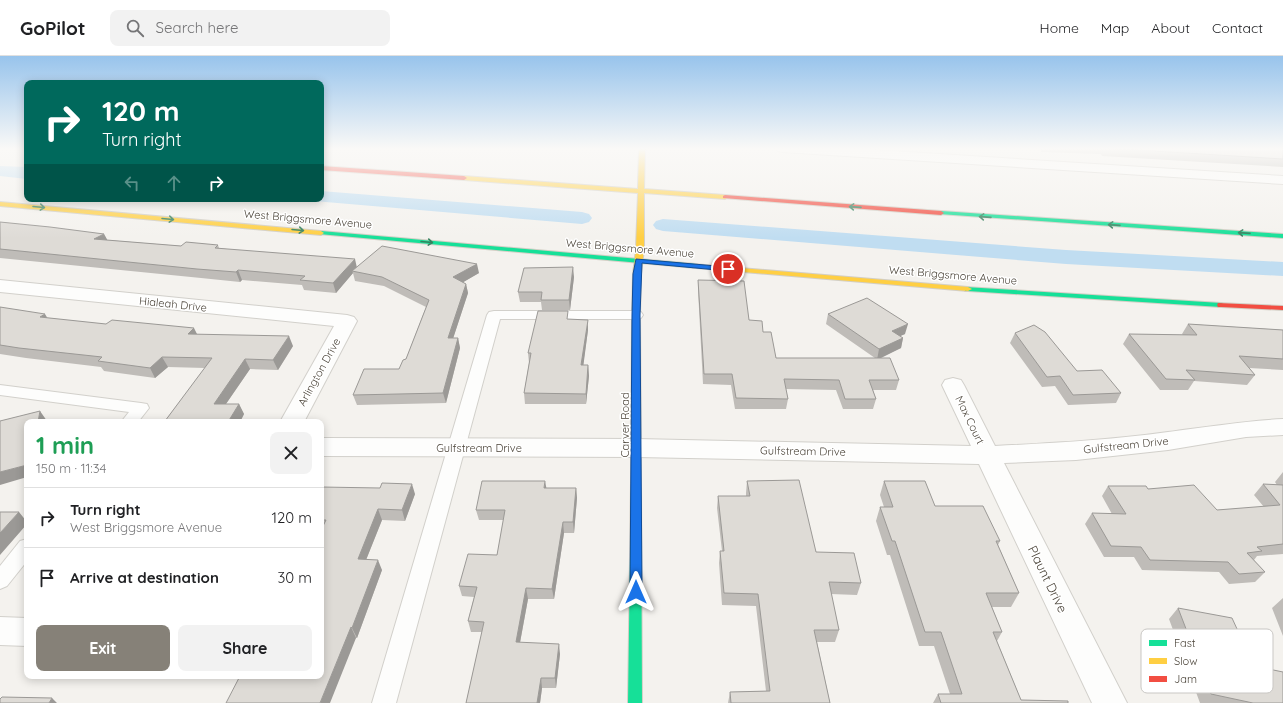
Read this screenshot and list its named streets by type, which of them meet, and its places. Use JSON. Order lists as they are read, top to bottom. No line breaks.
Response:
{"streets":{"main road":["West Briggsmore Avenue","Carver Road"],"street":["Hialeah Drive","Arlington Drive","Max Court","Gulfstream Drive","Plaunt Drive"]},"crossings":[["West Briggsmore Avenue","Carver Road"],["Hialeah Drive","Arlington Drive"],["Max Court","Gulfstream Drive"],["Max Court","Plaunt Drive"],["Carver Road","Gulfstream Drive"],["Gulfstream Drive","Plaunt Drive"]],"one_way":["West Briggsmore Avenue"],"legend":["Fast","Slow","Jam"],"page":{"header":"GoPilot","search":"Search here","nav":["Home","Map","About","Contact"],"turn":["120 m","Turn right"],"heading":["1 min","150 m · 11:34"],"list":[{"name":"Turn right","note":"West Briggsmore Avenue","value":"120 m"},{"name":"Arrive at destination","value":"30 m"}],"buttons":["Exit","Share"]}}
